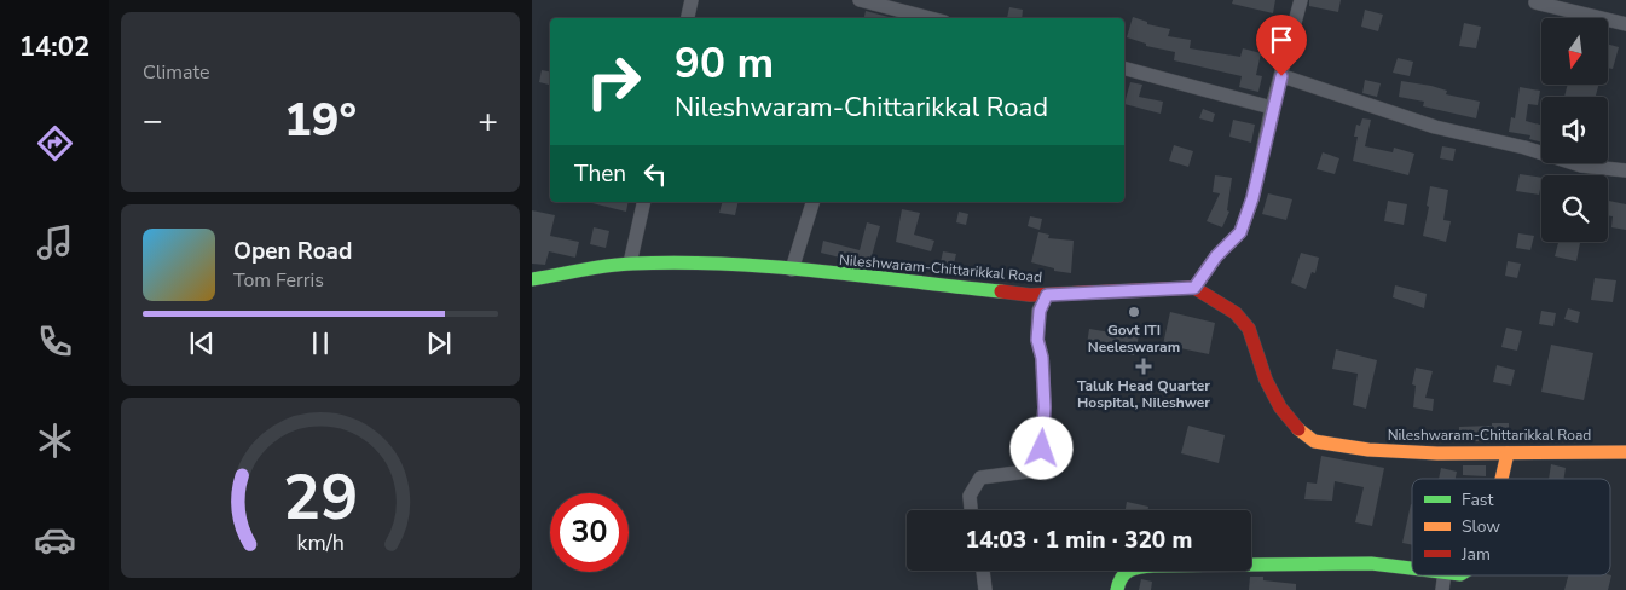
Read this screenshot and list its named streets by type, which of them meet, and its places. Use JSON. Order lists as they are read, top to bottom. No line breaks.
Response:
{"streets":{"main road":["Nileshwaram-Chittarikkal Road"]},"places":{"other":["Govt ITI Neeleswaram"],"health":["Taluk Head Quarter Hospital, Nileshwer"]},"legend":["Fast","Slow","Jam"],"north":"bottom","page":{"tabs":"14:02","tile":"Climate","turn":["90 m","Nileshwaram-Chittarikkal Road"],"heat":["−","19°","+"],"then":"Then","song":["Open Road","Tom Ferris"],"limit":"30","trip":"14:03 · 1 min · 320 m","gauge":["29","km/h"]}}
